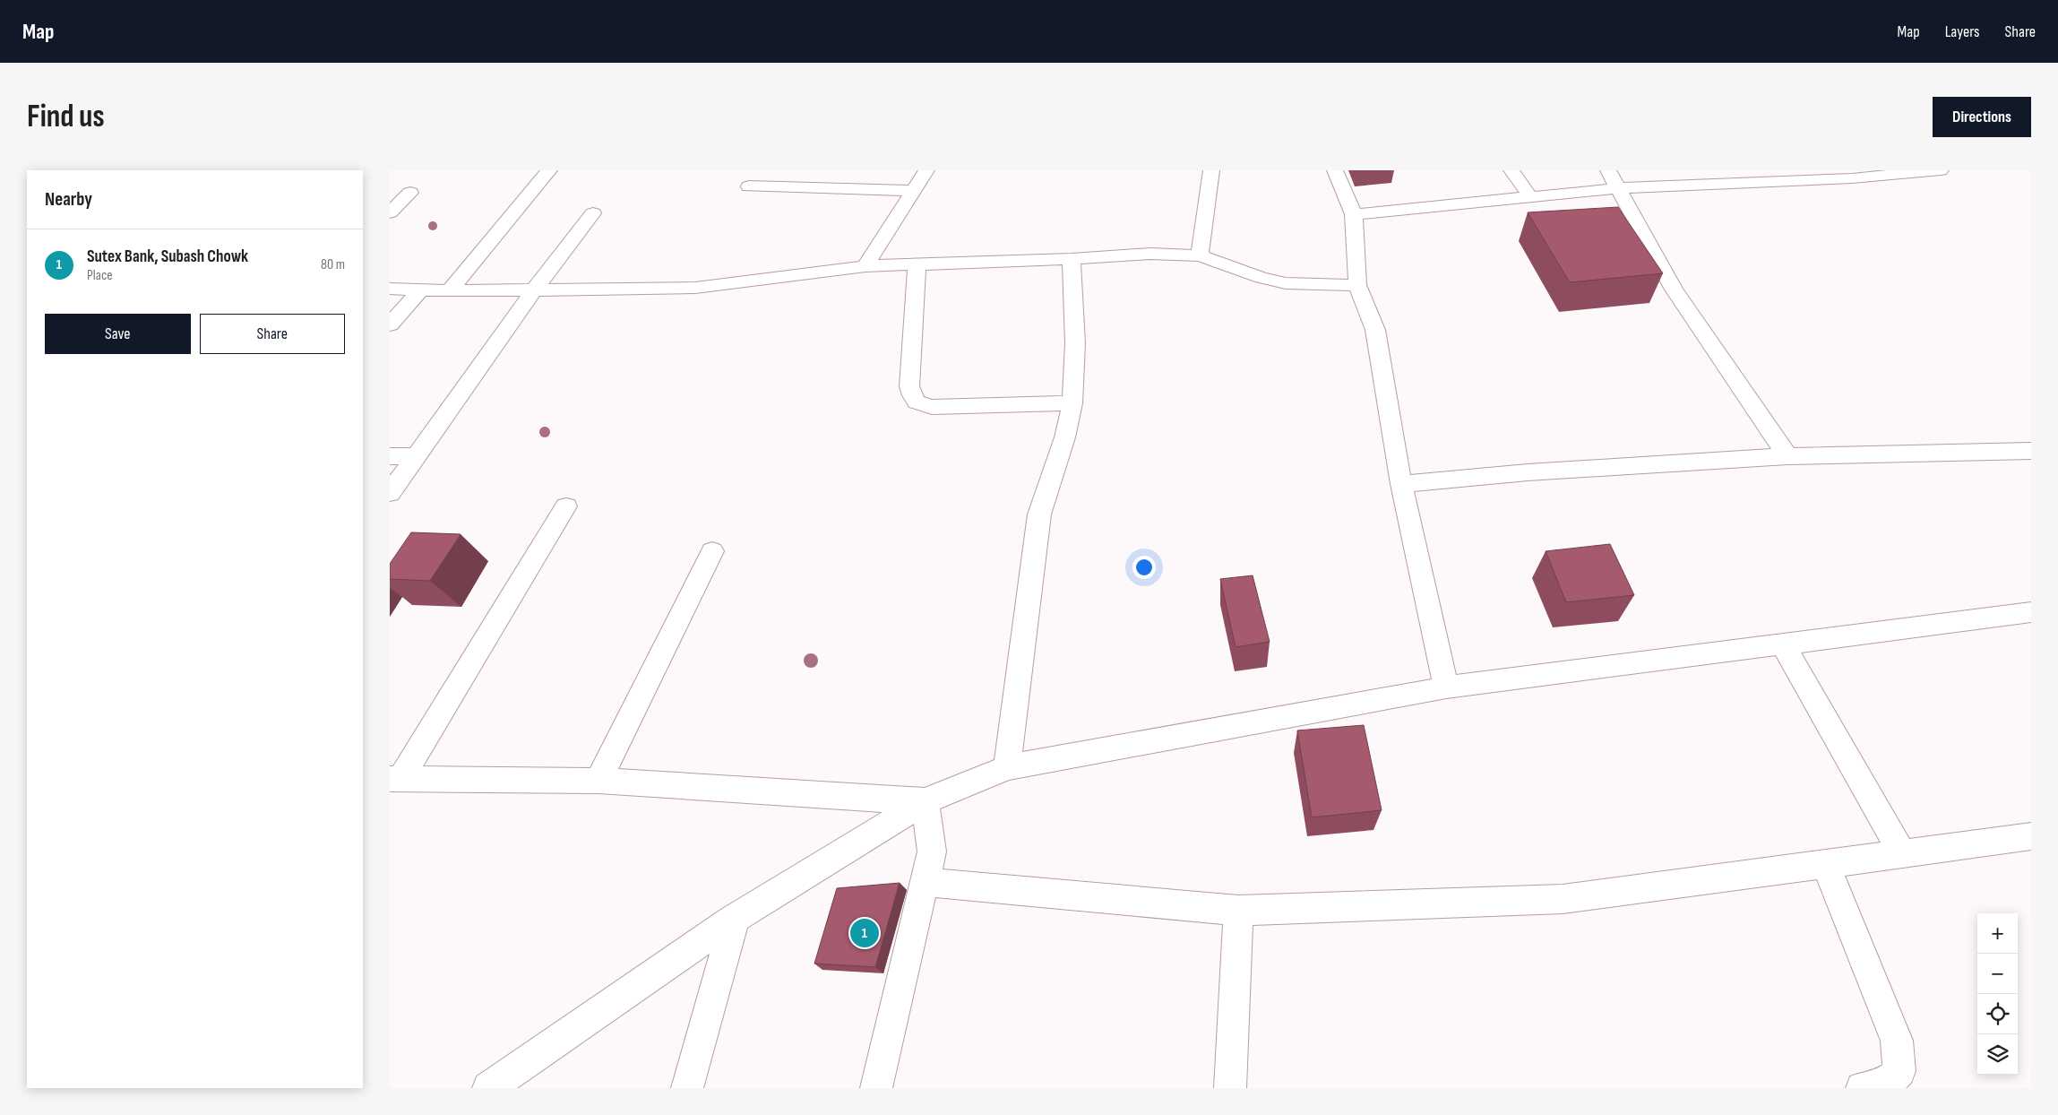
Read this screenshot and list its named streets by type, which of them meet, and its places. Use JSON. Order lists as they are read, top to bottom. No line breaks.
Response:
{"page":{"header":"Map","nav":["Map","Layers","Share"],"buttons":["Directions",["Save","Share"]],"title":"Find us","heading":"Nearby","list":[{"mark":"1","name":"Sutex Bank, Subash Chowk","note":"Place","value":"80 m"}],"map_buttons":["+","−"],"pins":"1"}}
